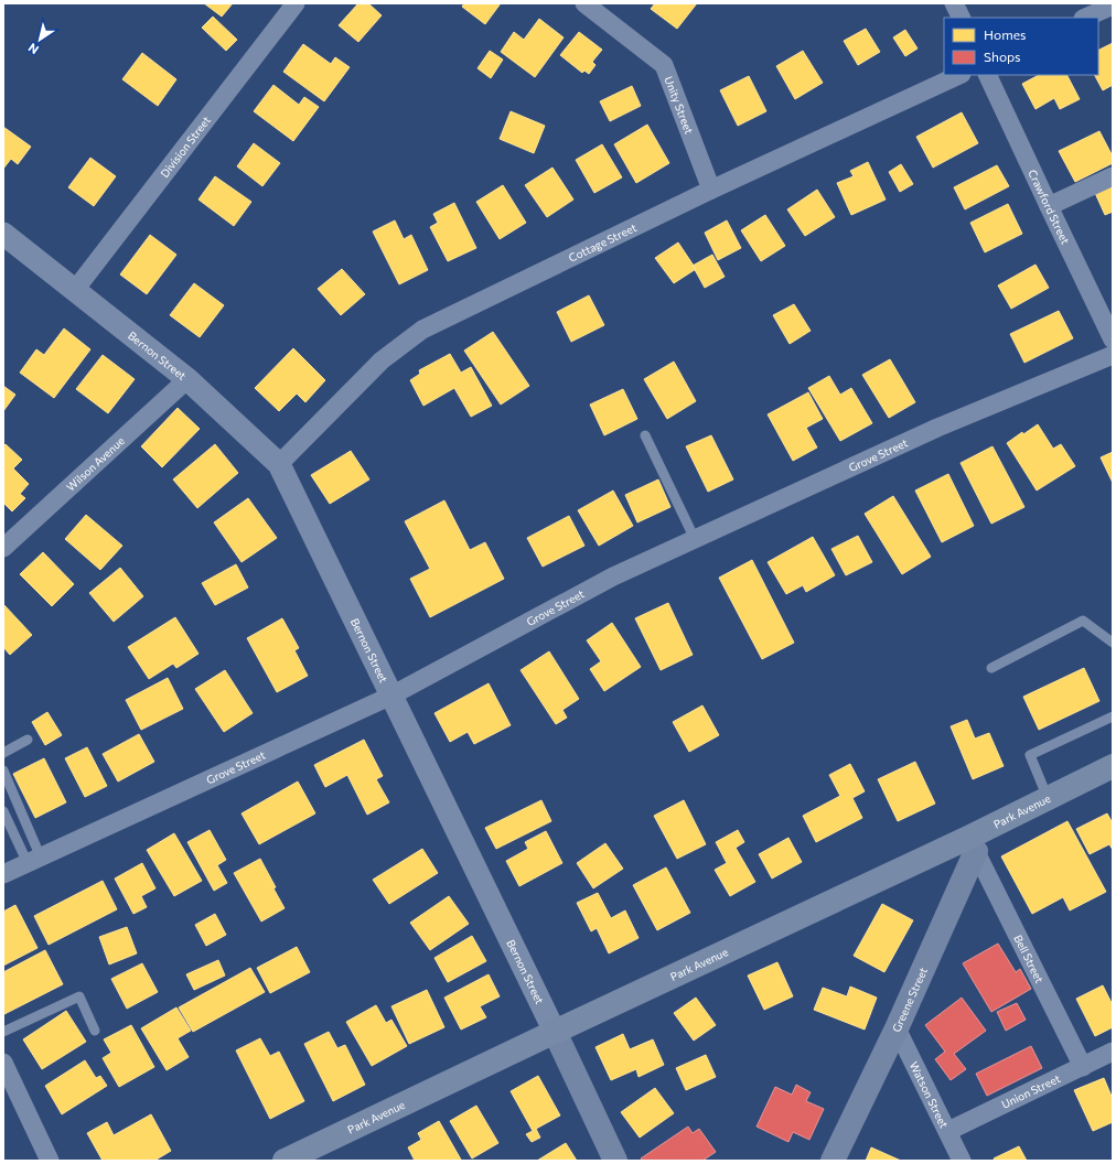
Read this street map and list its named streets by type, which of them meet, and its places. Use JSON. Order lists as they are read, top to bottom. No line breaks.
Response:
{"streets":{"main road":["Bernon Street","Park Avenue","Greene Street"],"street":["Unity Street","Division Street","Crawford Street","Cottage Street","Grove Street","Wilson Avenue","Bell Street","Union Street","Watson Street"]},"crossings":[["Unity Street","Cottage Street"],["Division Street","Bernon Street"],["Cottage Street","Bernon Street"],["Bernon Street","Grove Street"],["Bernon Street","Wilson Avenue"],["Bernon Street","Park Avenue"],["Park Avenue","Bell Street"],["Park Avenue","Greene Street"],["Bell Street","Greene Street"],["Bell Street","Union Street"],["Greene Street","Watson Street"],["Union Street","Watson Street"]],"legend":["Homes","Shops"],"north":"bottom left"}
